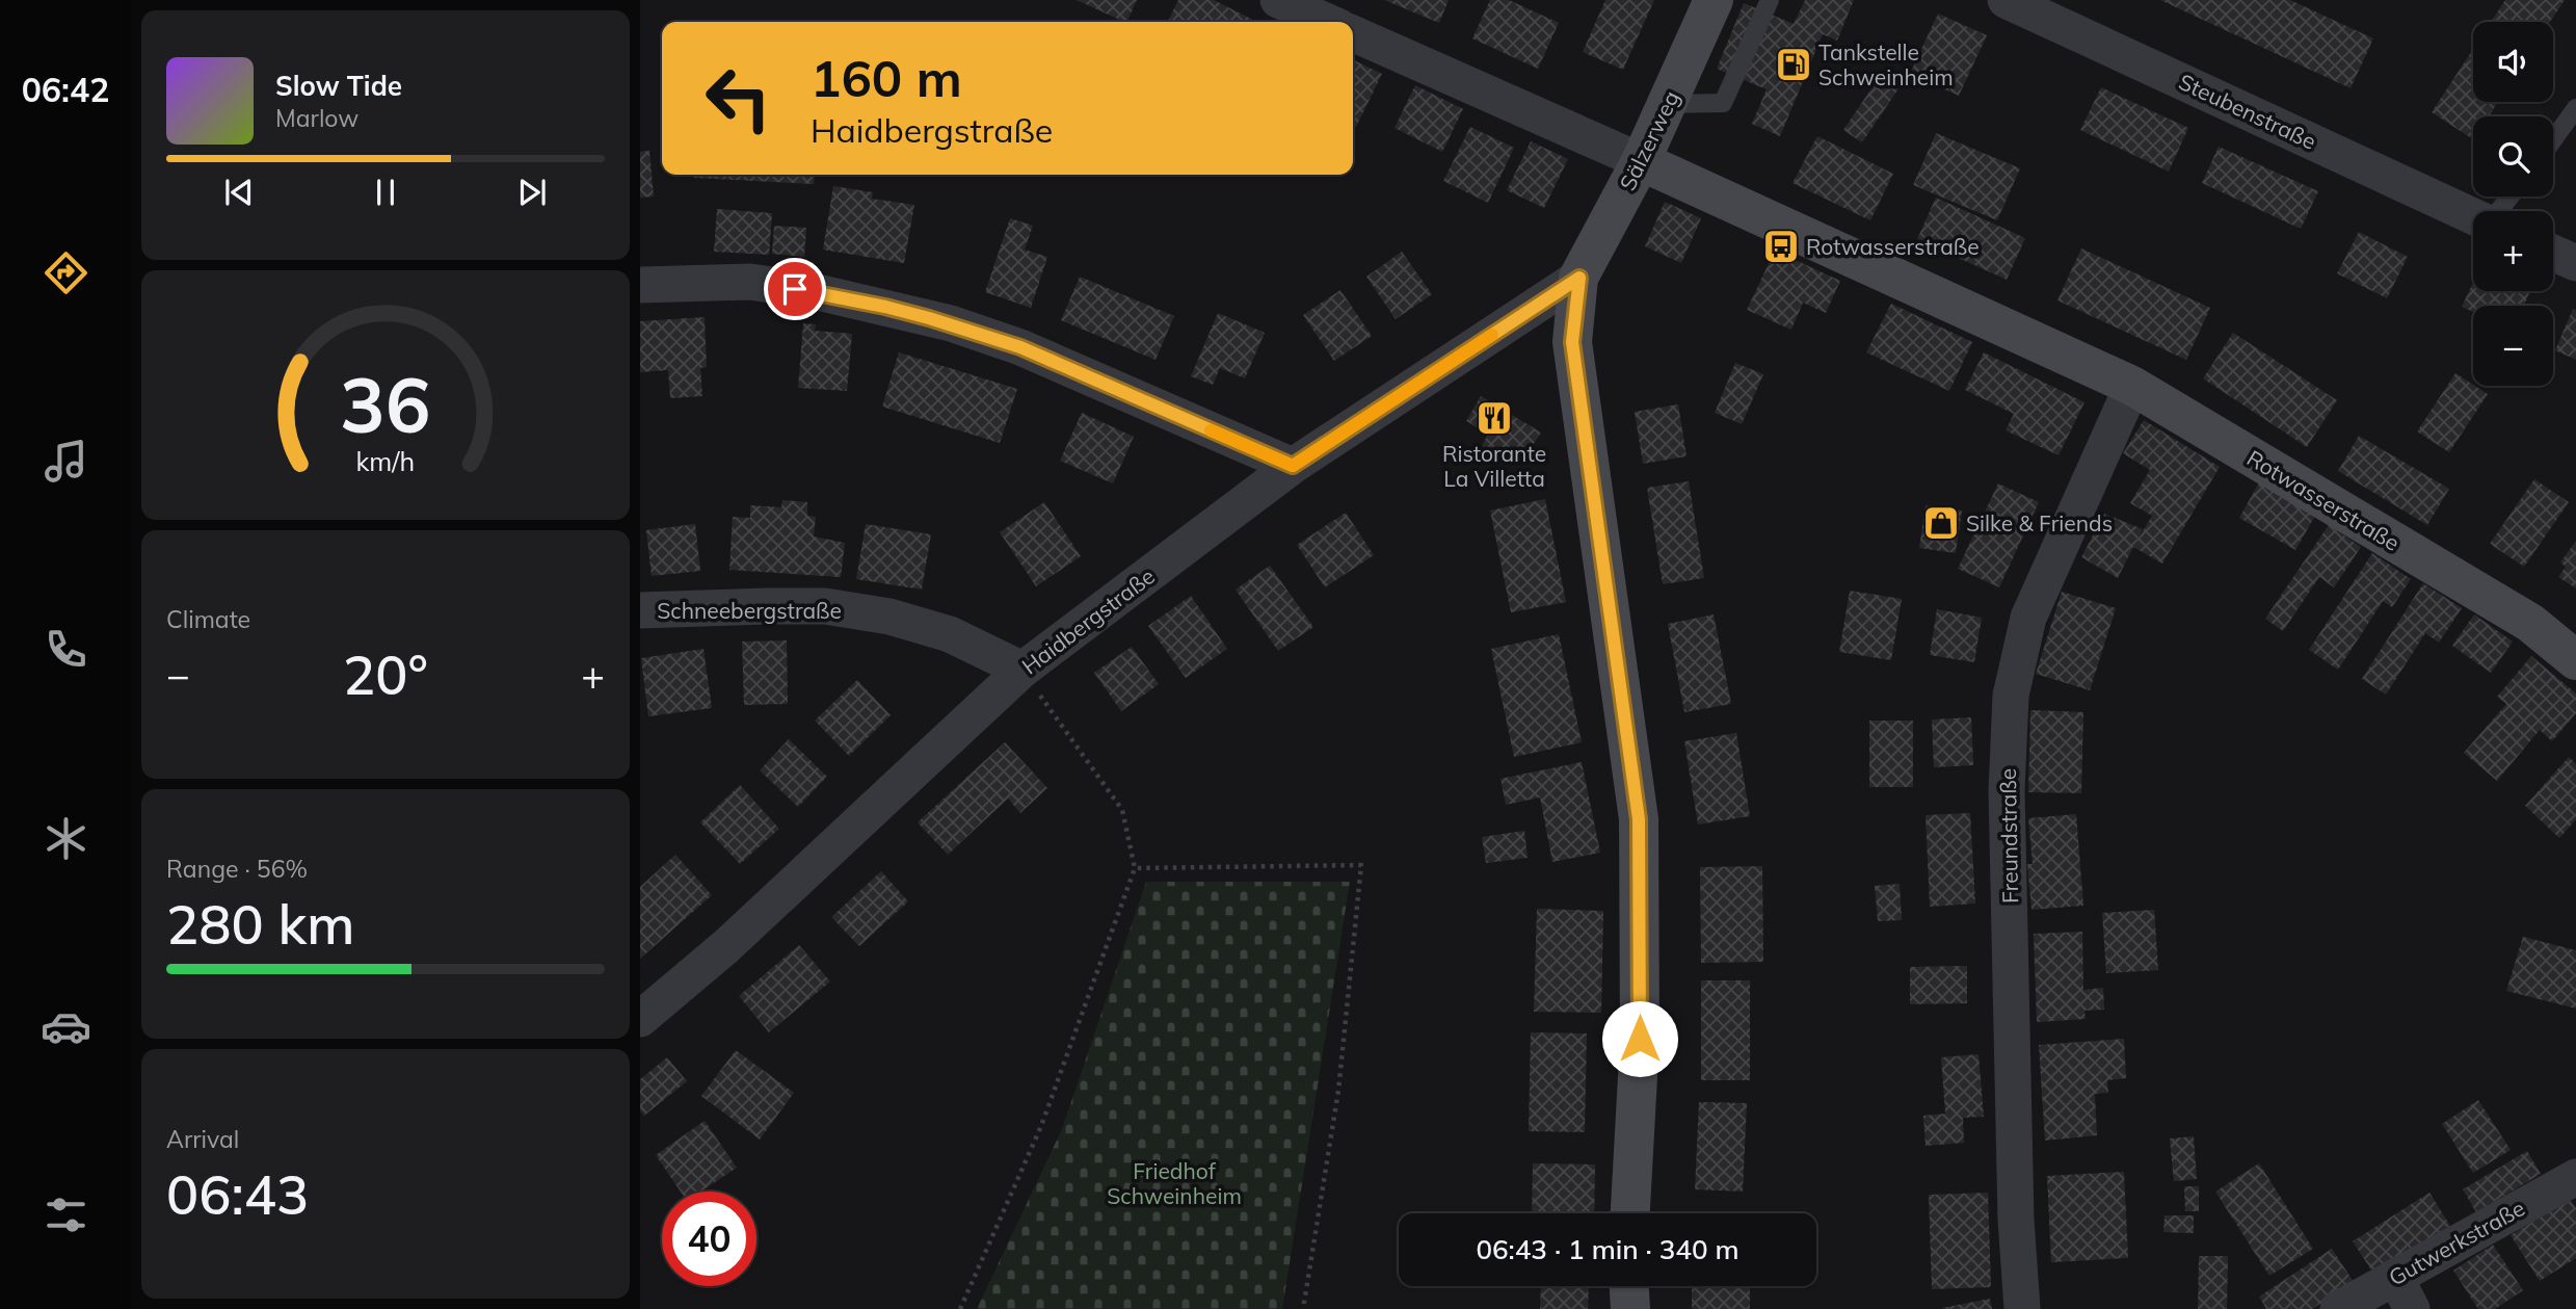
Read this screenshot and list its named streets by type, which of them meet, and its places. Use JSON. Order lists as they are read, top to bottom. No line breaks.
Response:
{"streets":{"street":["Steubenstraße","Sälzerweg","Rotwasserstraße","Schneebergstraße","Haidbergstraße","Freundstraße","Gutwerkstraße"]},"crossings":[["Sälzerweg","Rotwasserstraße"],["Sälzerweg","Haidbergstraße"],["Rotwasserstraße","Freundstraße"],["Schneebergstraße","Haidbergstraße"]],"parks":["Friedhof Schweinheim"],"places":{"fuel station":["Tankstelle Schweinheim"],"bus stop":["Rotwasserstraße"],"restaurant":["Ristorante La Villetta"],"shop":["Silke & Friends"]},"page":{"tabs":"06:42","map_buttons":["+","−"],"turn":["160 m","Haidbergstraße"],"song":["Slow Tide","Marlow"],"tile":["Climate",["Range · 56%","280 km"],["Arrival","06:43"]],"heat":["−","20°","+"],"limit":"40","trip":"06:43 · 1 min · 340 m","gauge":["36","km/h"]}}
